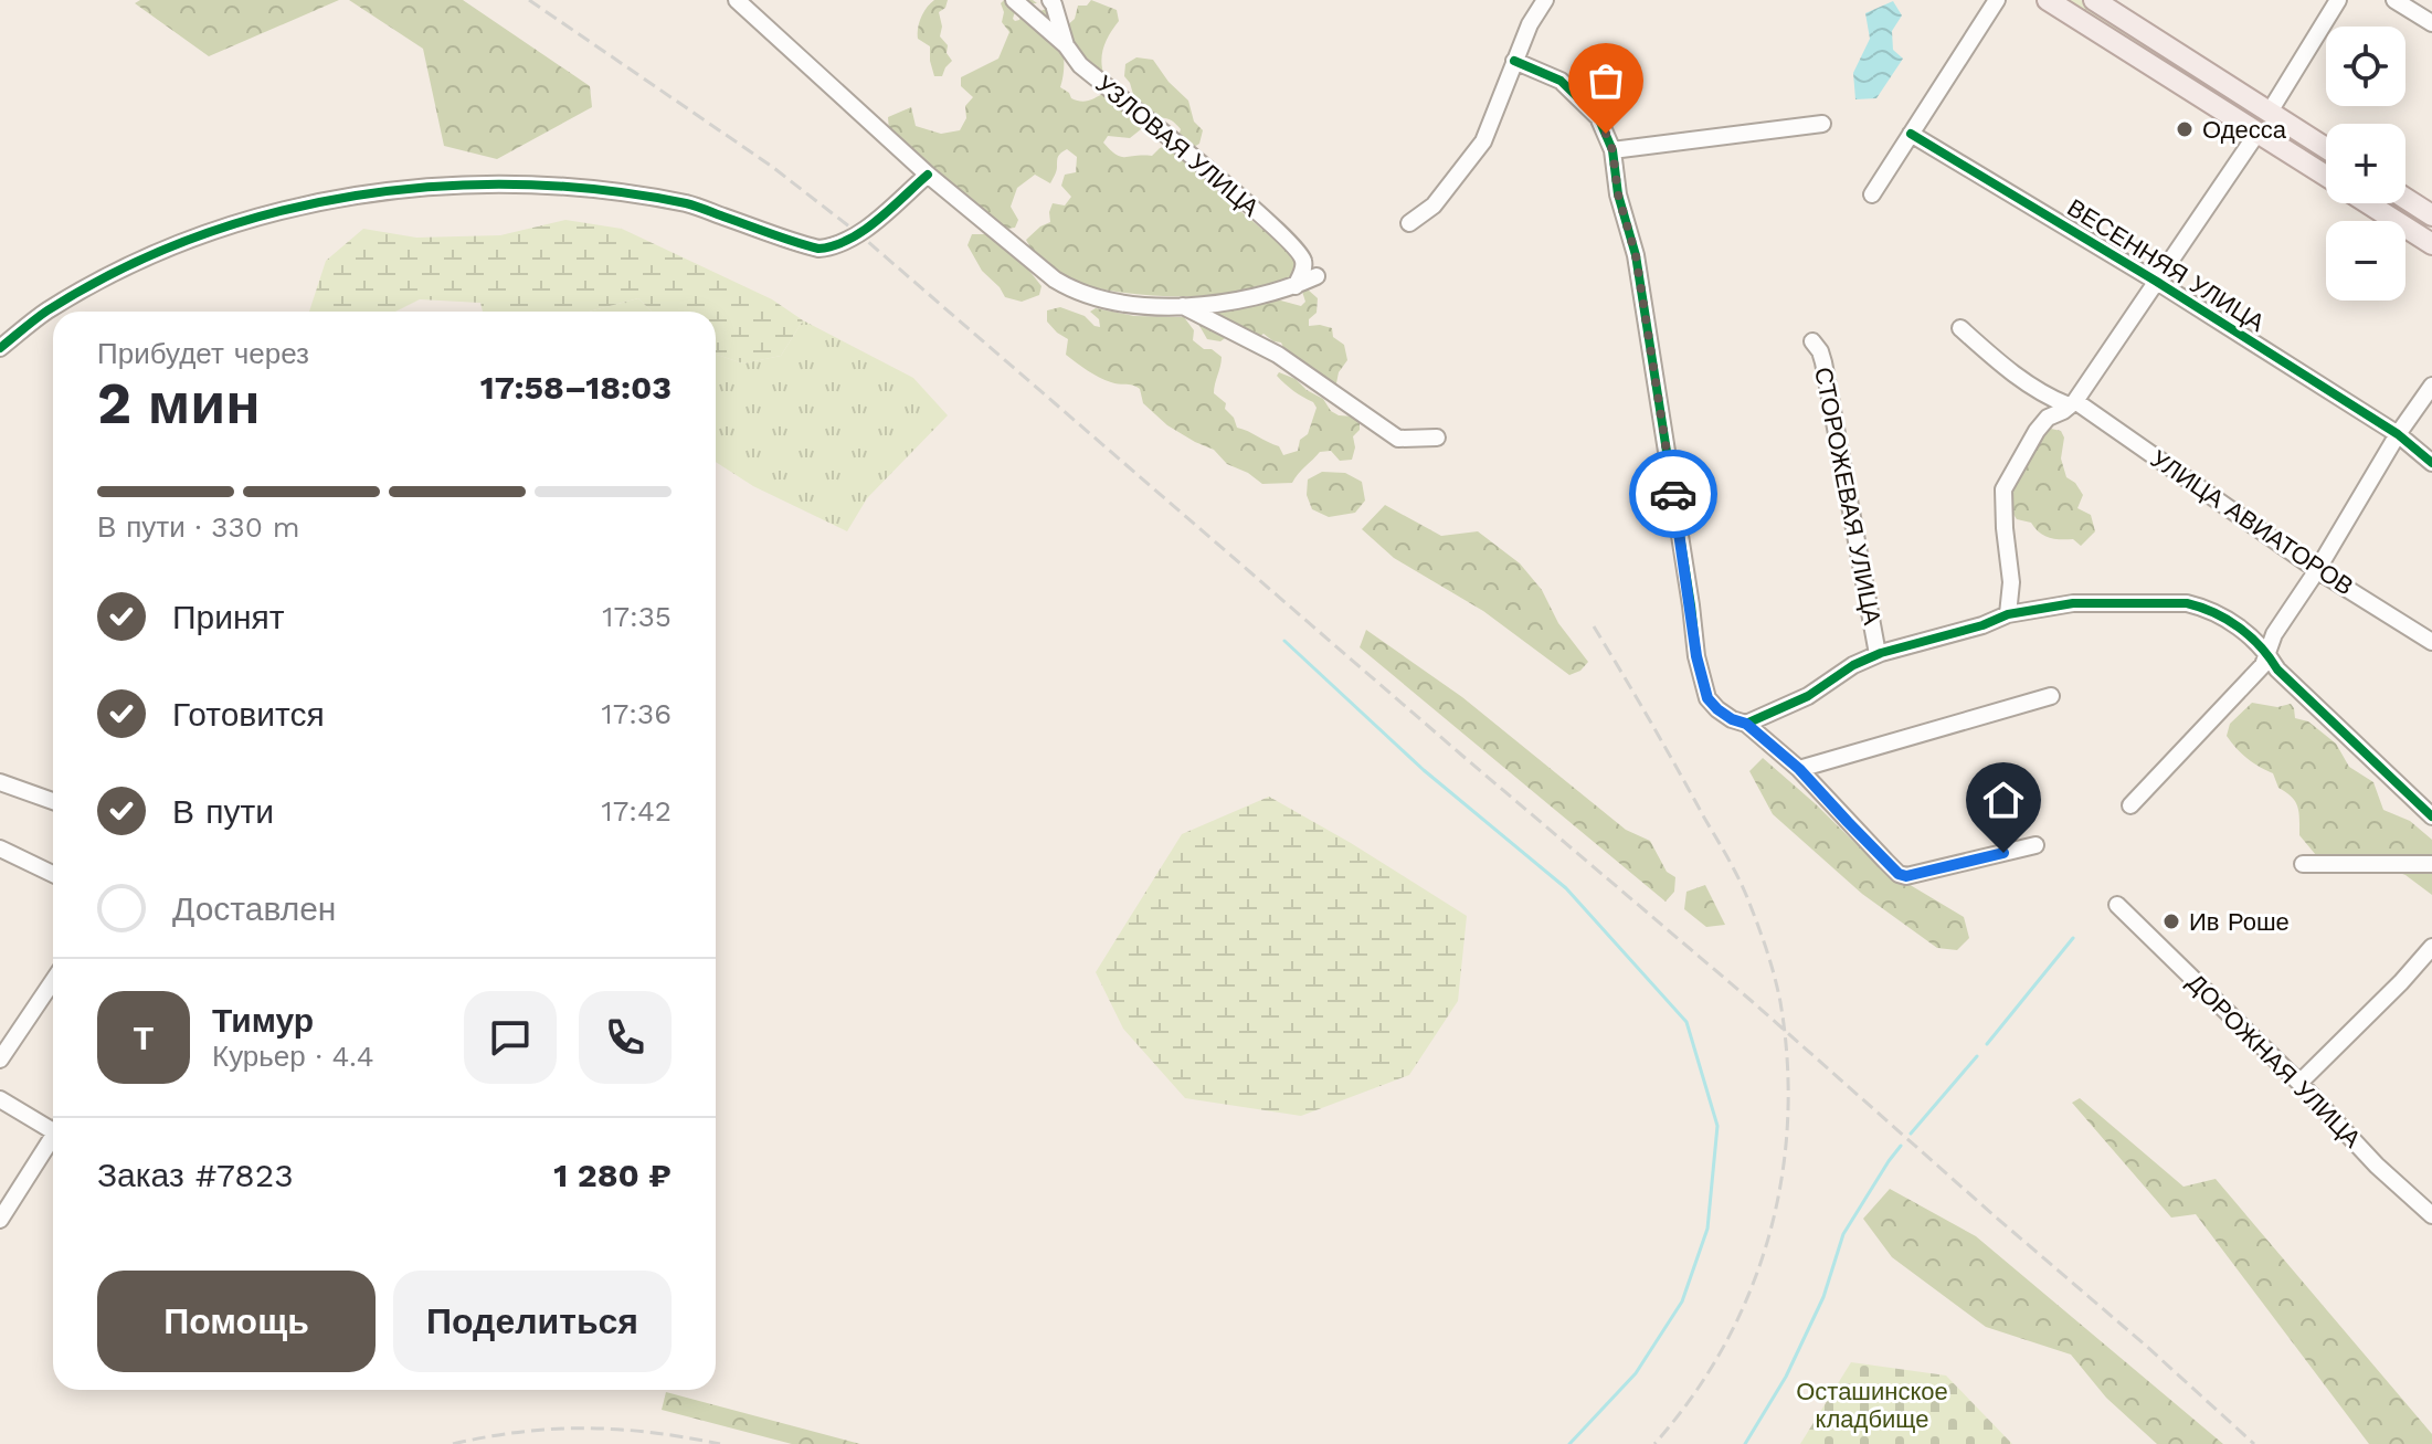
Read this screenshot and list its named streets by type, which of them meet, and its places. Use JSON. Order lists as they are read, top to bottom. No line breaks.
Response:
{"streets":{"street":["УЗЛОВАЯ УЛИЦА","ВЕСЕННЯЯ УЛИЦА","СТОРОЖЕВАЯ УЛИЦА","УЛИЦА АВИАТОРОВ","ДОРОЖНАЯ УЛИЦА"]},"parks":["Осташинское кладбище"],"places":["Одесса","Ив Роше"],"page":{"map_buttons":["+","−"],"heading":["2 мин","Прибудет через","17:58–18:03"],"panel":["Тимур","Курьер · 4.4","Заказ #7823","1 280 ₽"],"bar":"В пути · 330 m","list":[["Принят","17:35"],["Готовится","17:36"],["В пути","17:42"],"Доставлен"],"round":"Т","buttons":["Помощь","Поделиться"]}}
